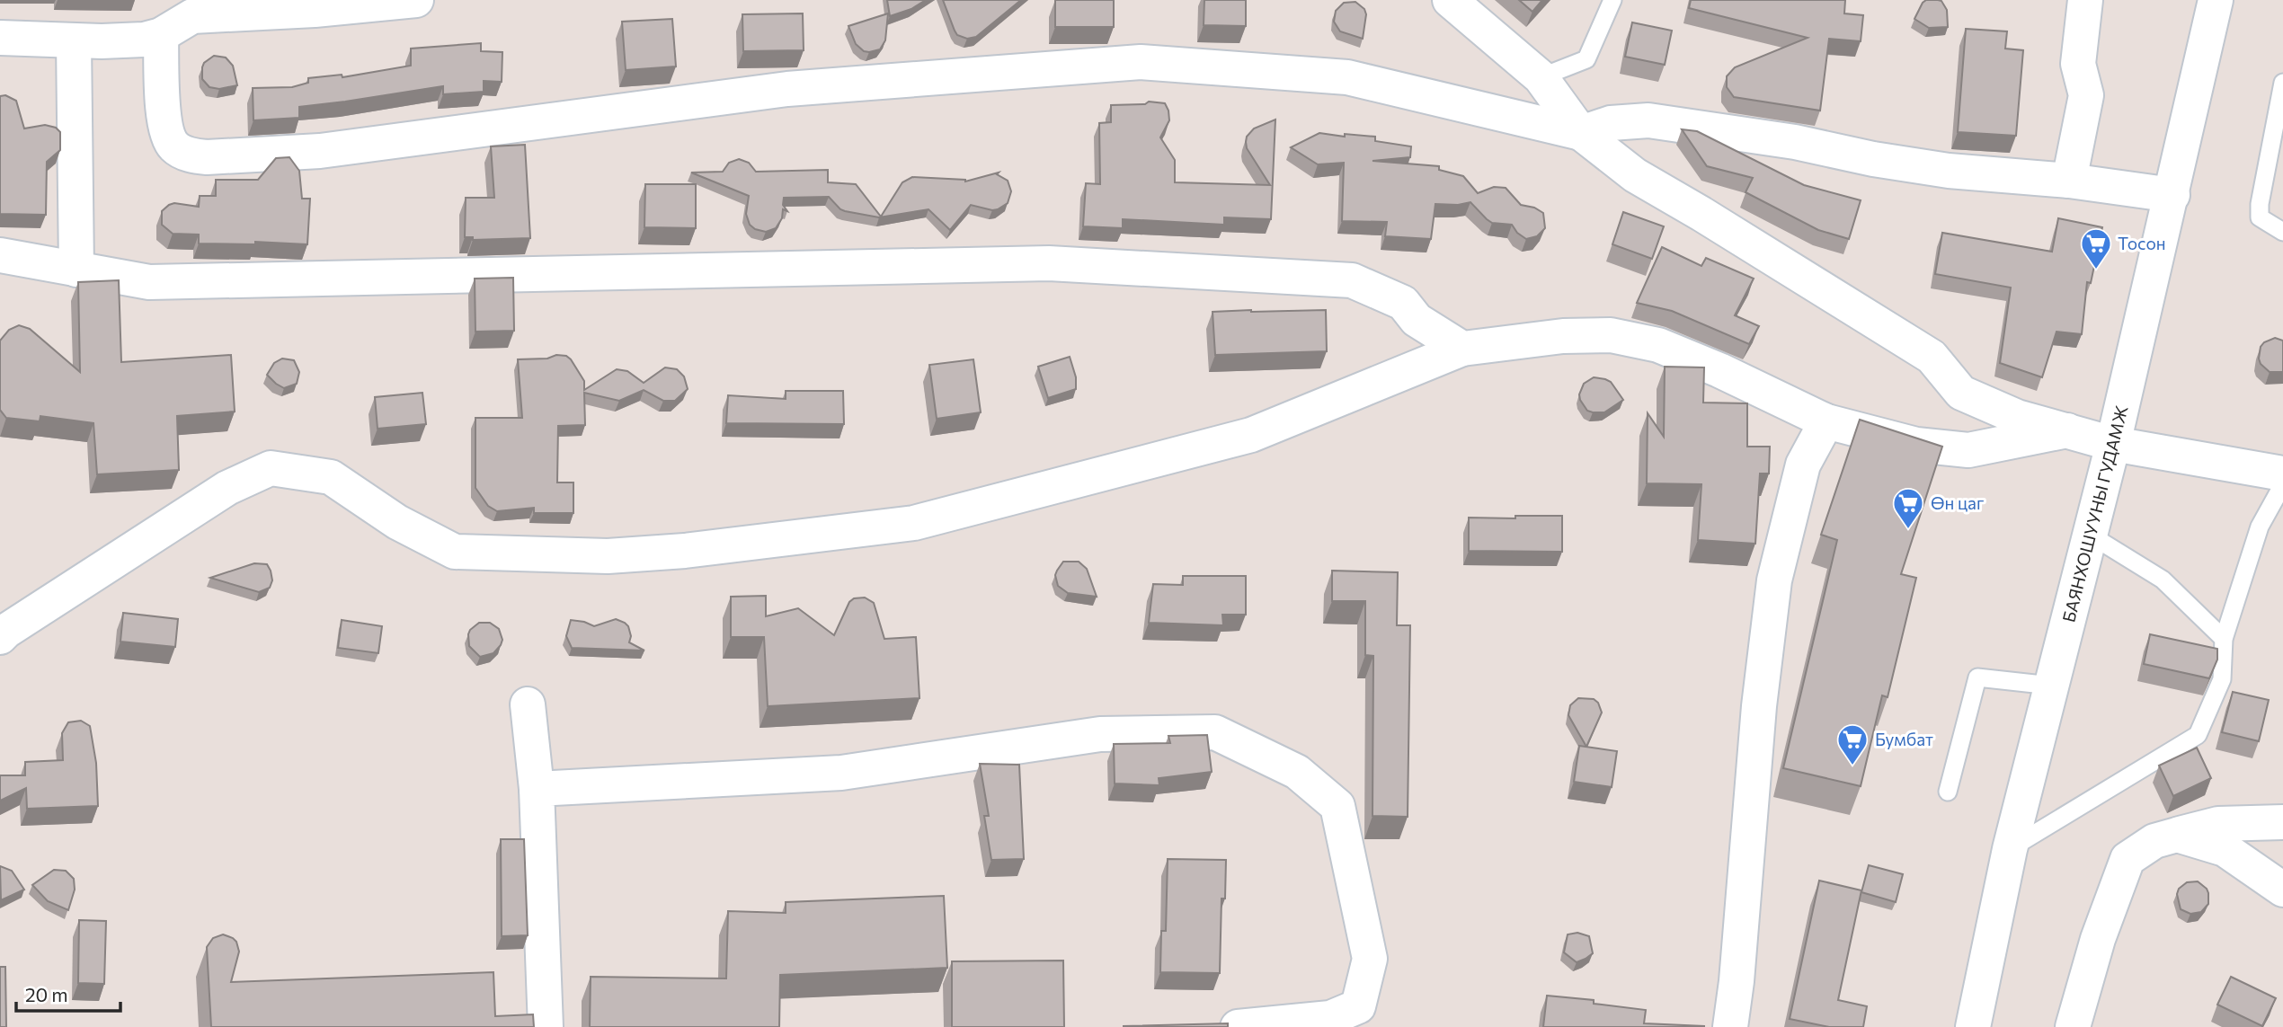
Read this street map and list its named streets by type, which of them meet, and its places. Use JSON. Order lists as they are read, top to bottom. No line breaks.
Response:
{"streets":{"street":["БАЯНХОШУУНЫ ГУДАМЖ"]},"places":{"supermarket":["Тосон","Өн цаг","Бумбат"]},"scale_bar":"20 m"}
